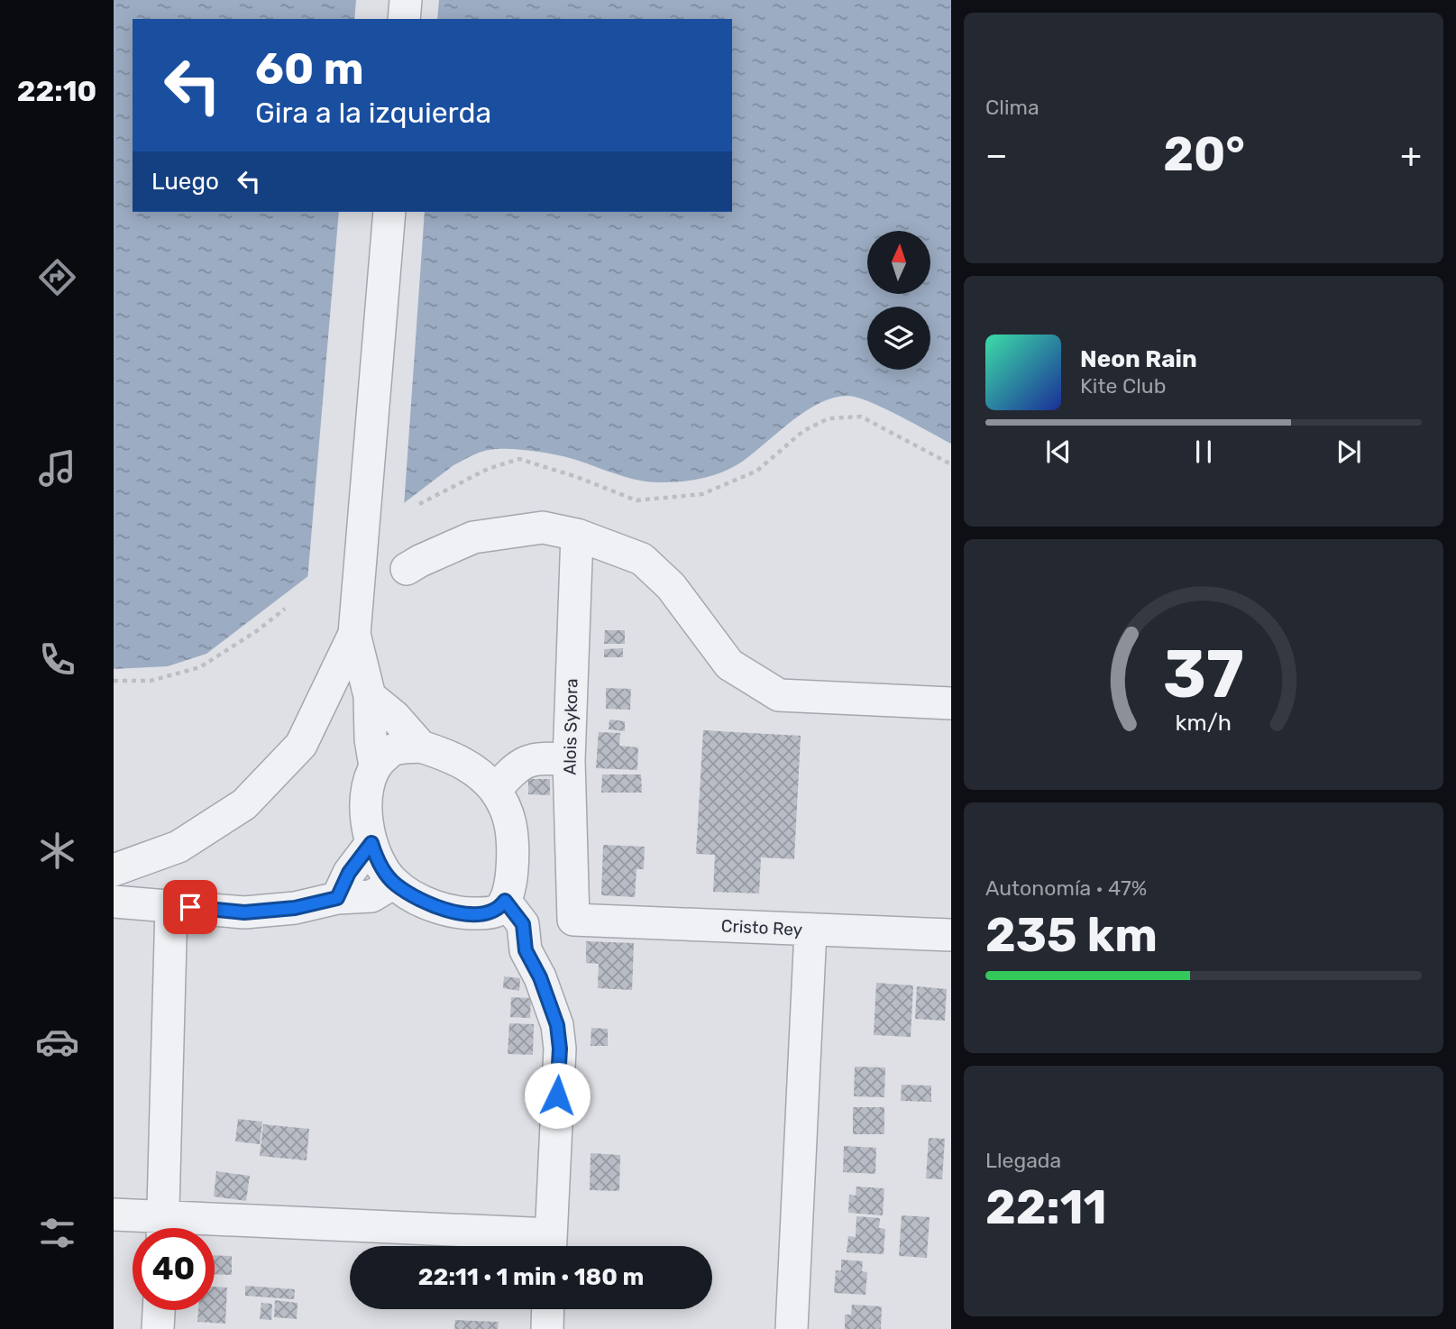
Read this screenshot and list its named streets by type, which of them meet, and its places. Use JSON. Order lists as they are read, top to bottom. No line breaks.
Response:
{"streets":{"street":["Alois Sykora","Cristo Rey"]},"crossings":[["Alois Sykora","Cristo Rey"]],"north":"top","page":{"tabs":"22:10","tile":["Clima",["Autonomía · 47%","235 km"],["Llegada","22:11"]],"turn":["60 m","Gira a la izquierda"],"heat":["−","20°","+"],"then":"Luego","song":["Neon Rain","Kite Club"],"limit":"40","trip":"22:11 · 1 min · 180 m","gauge":["37","km/h"]}}
